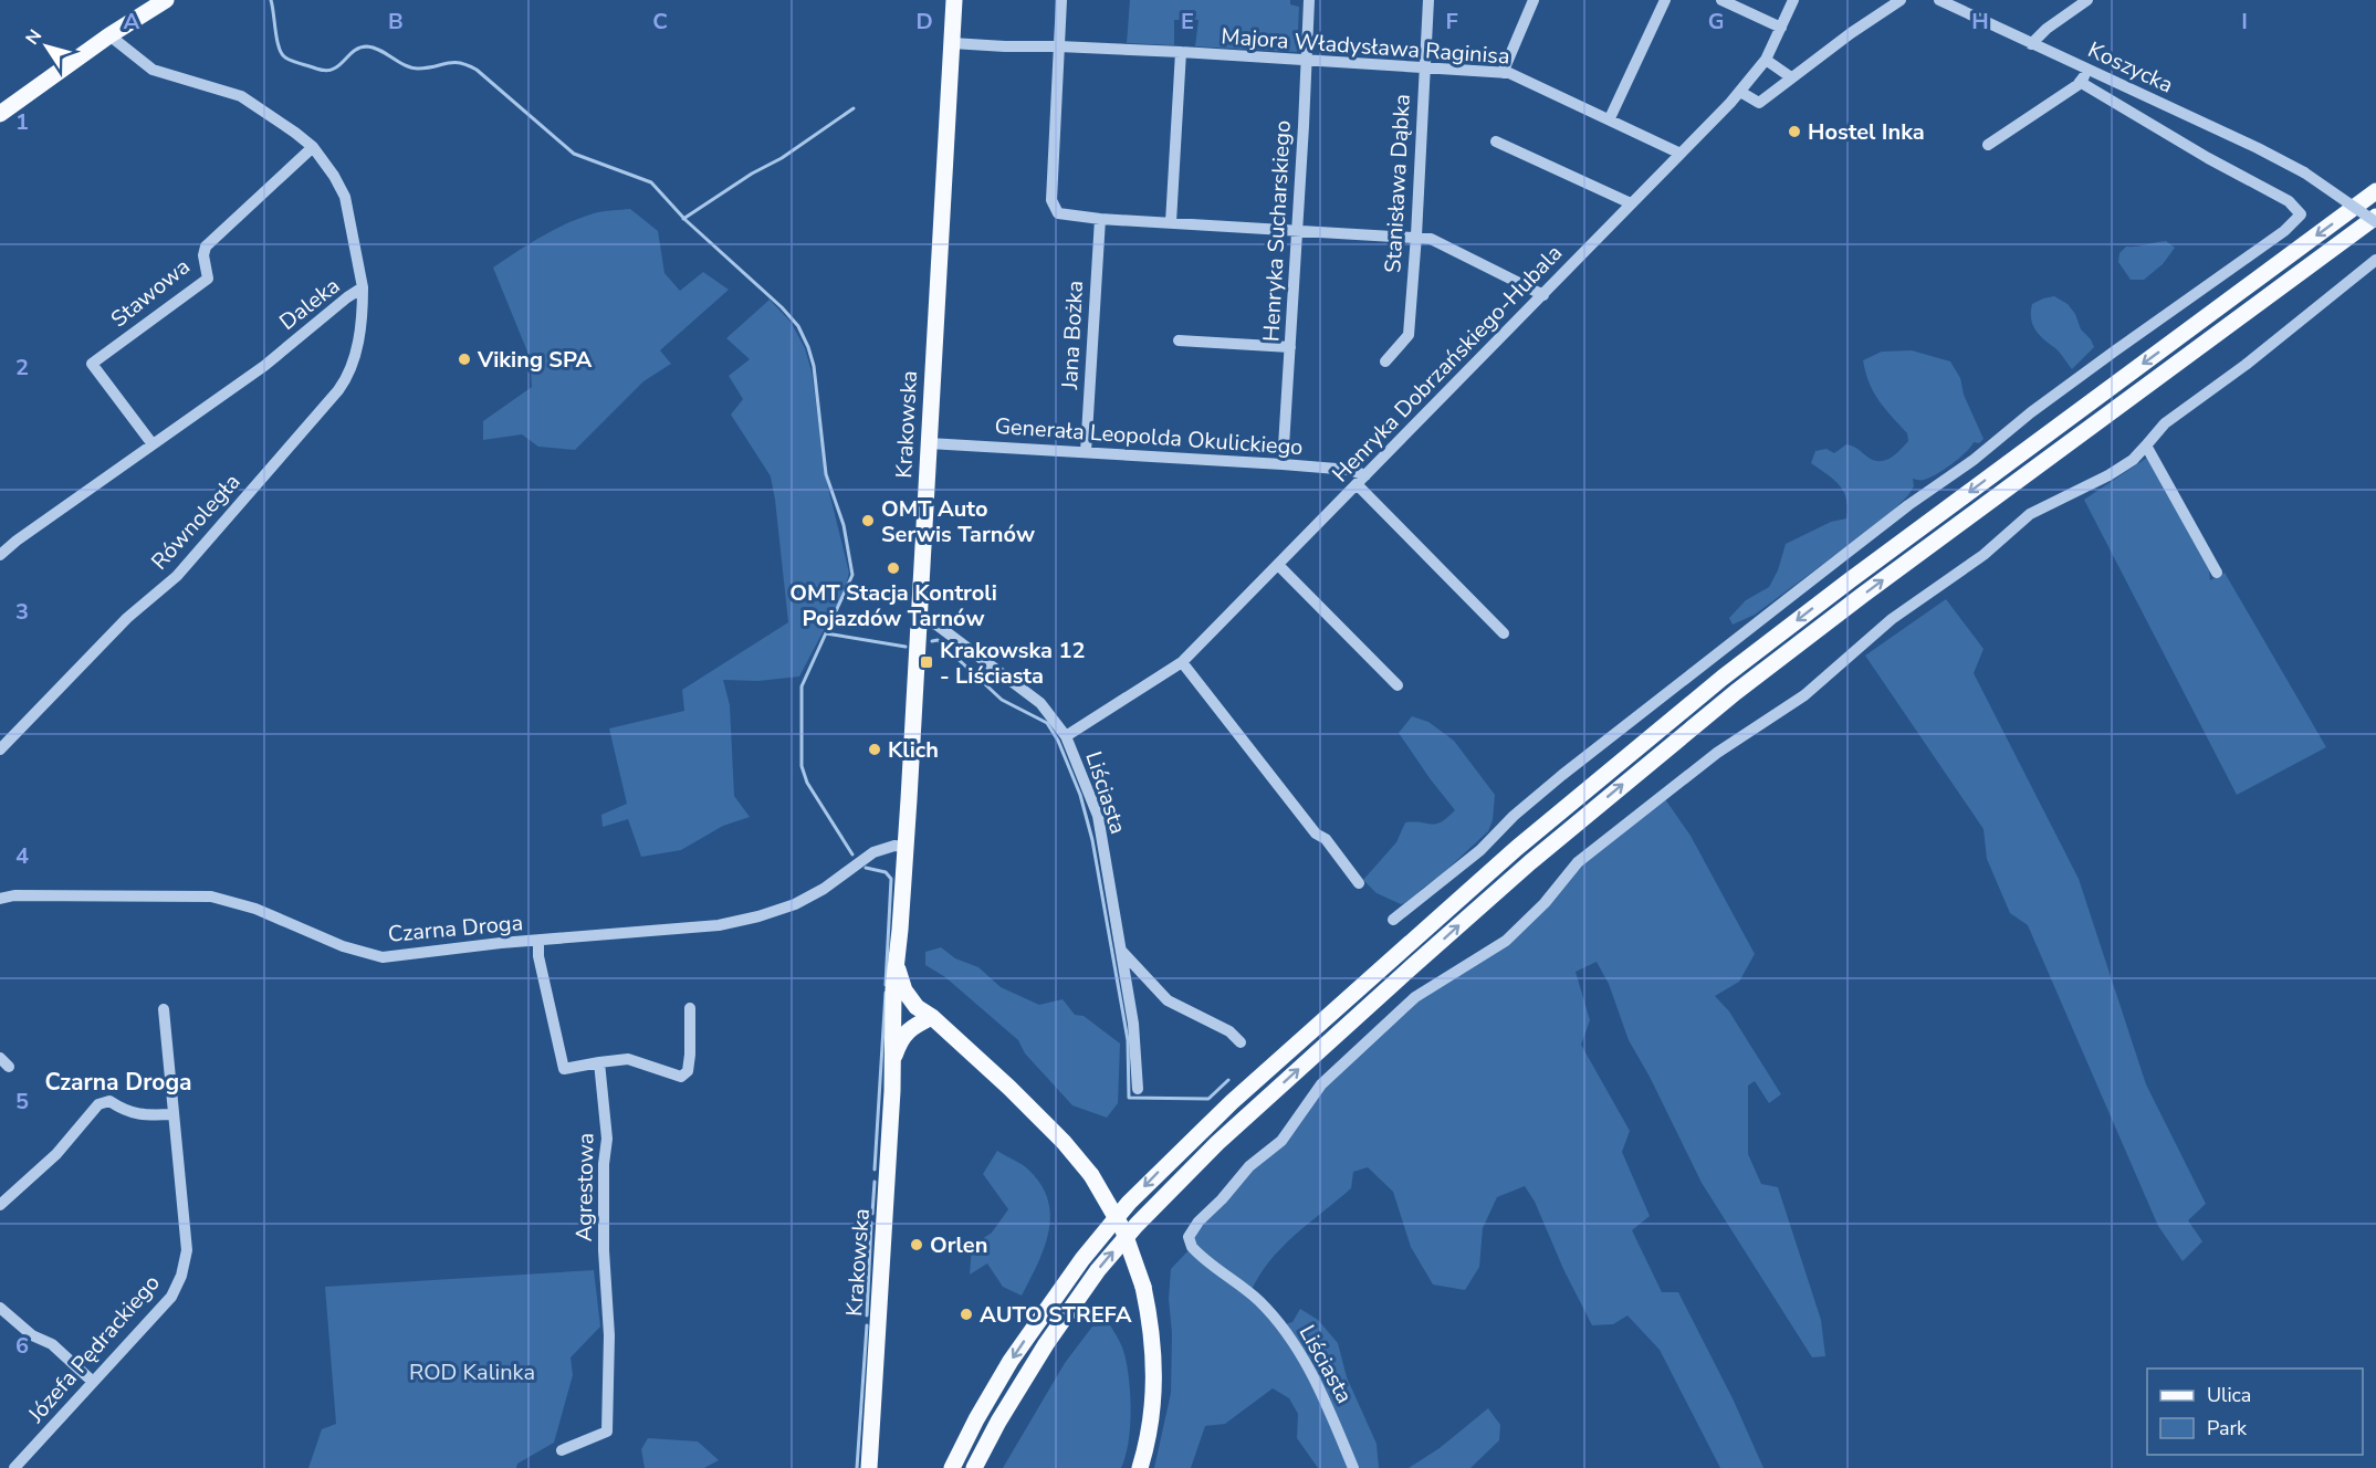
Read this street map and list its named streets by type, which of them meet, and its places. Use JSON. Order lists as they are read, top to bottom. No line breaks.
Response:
{"streets":{"main road":["Krakowska"],"street":["Majora Władysława Raginisa","Koszycka","Stanisława Dąbka","Henryka Sucharskiego","Stawowa","Daleka","Jana Bożka","Henryka Dobrzańskiego-Hubala","Generała Leopolda Okulickiego","Równoległa","Liściasta","Czarna Droga","Agrestowa","Józefa Pędrackiego"]},"crossings":[["Majora Władysława Raginisa","Stanisława Dąbka"],["Majora Władysława Raginisa","Henryka Sucharskiego"],["Majora Władysława Raginisa","Henryka Dobrzańskiego-Hubala"],["Majora Władysława Raginisa","Krakowska"],["Henryka Sucharskiego","Generała Leopolda Okulickiego"],["Stawowa","Daleka"],["Daleka","Równoległa"],["Jana Bożka","Generała Leopolda Okulickiego"],["Henryka Dobrzańskiego-Hubala","Generała Leopolda Okulickiego"],["Henryka Dobrzańskiego-Hubala","Liściasta"],["Krakowska","Generała Leopolda Okulickiego"],["Krakowska","Liściasta"],["Krakowska","Czarna Droga"]],"districts":["Czarna Droga"],"parks":["ROD Kalinka"],"places":{"other":["Hostel Inka","Viking SPA","OMT Auto Serwis Tarnów","OMT Stacja Kontroli Pojazdów Tarnów","Klich","Orlen","AUTO STREFA"],"transit":["Krakowska 12 - Liściasta"]},"legend":["Ulica","Park"],"north":"top left","grid":{"columns":["A","B","C","D","E","F","G","H","I"],"rows":["1","2","3","4","5","6"]}}
